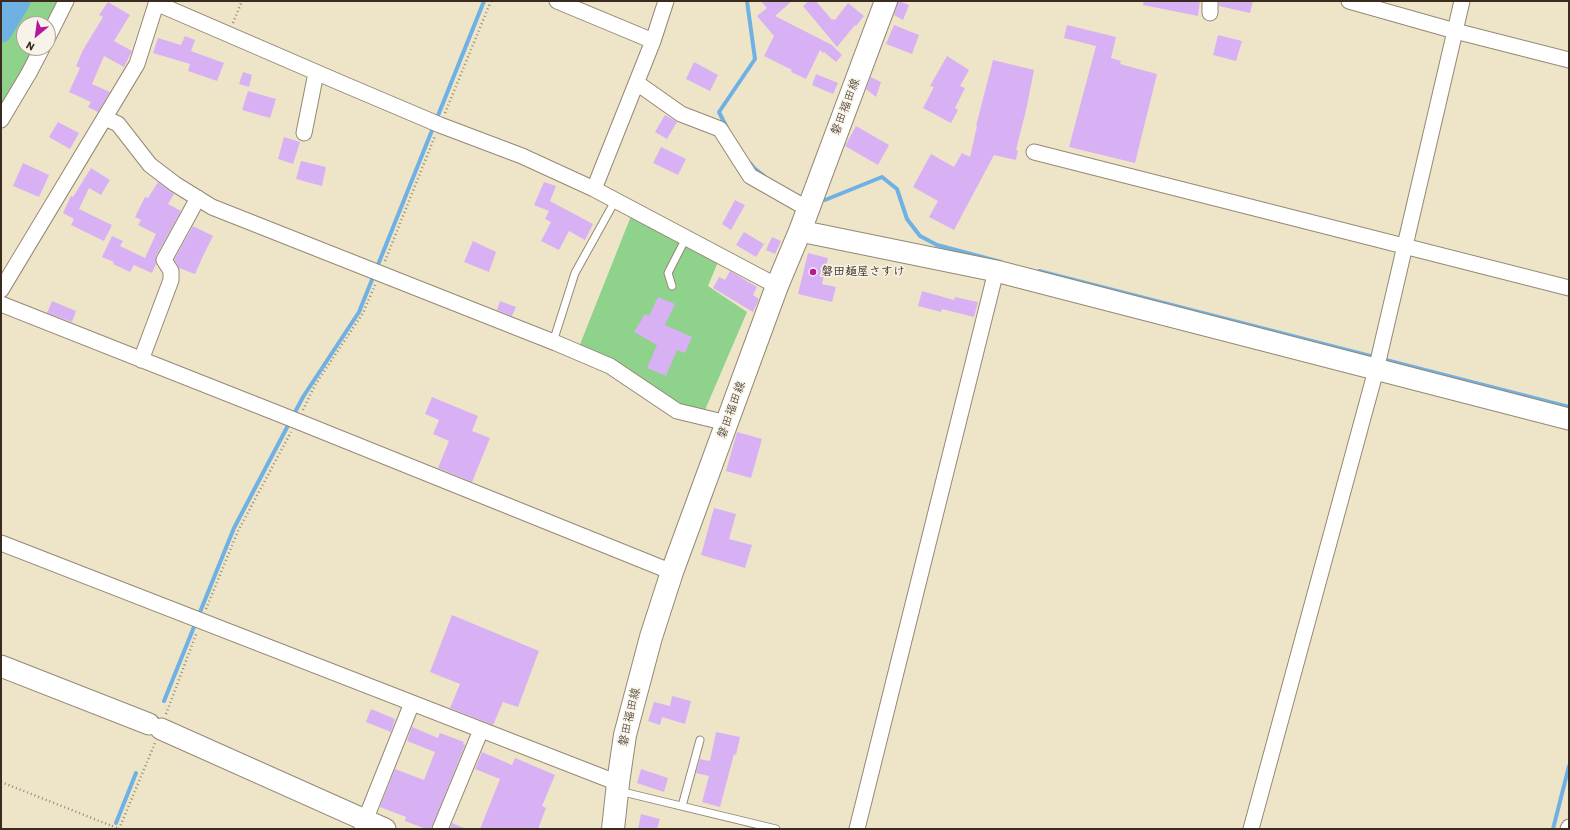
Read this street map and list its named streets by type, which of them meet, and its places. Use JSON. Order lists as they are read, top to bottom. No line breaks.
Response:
{"streets":{"main road":["磐田福田線"]},"places":["磐田麺屋さすけ"],"north":"bottom left"}
